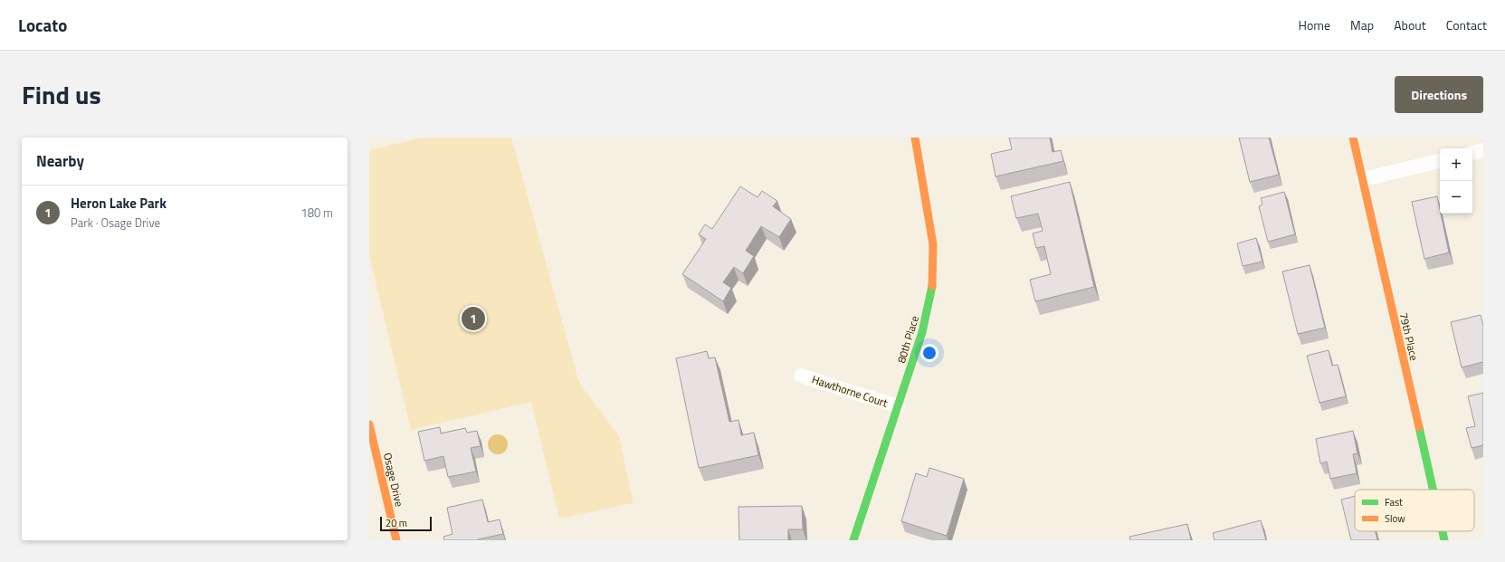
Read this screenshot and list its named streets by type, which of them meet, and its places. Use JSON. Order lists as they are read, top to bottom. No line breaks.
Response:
{"streets":{"street":["79th Place","80th Place","Hawthorne Court","Osage Drive"]},"crossings":[["80th Place","Hawthorne Court"]],"legend":["Fast","Slow"],"scale_bar":"20 m","page":{"header":"Locato","nav":["Home","Map","About","Contact"],"title":"Find us","buttons":"Directions","heading":"Nearby","map_buttons":["+","−"],"list":[{"mark":"1","name":"Heron Lake Park","note":"Park · Osage Drive","value":"180 m"}],"pins":"1","scale":"20 m"}}
